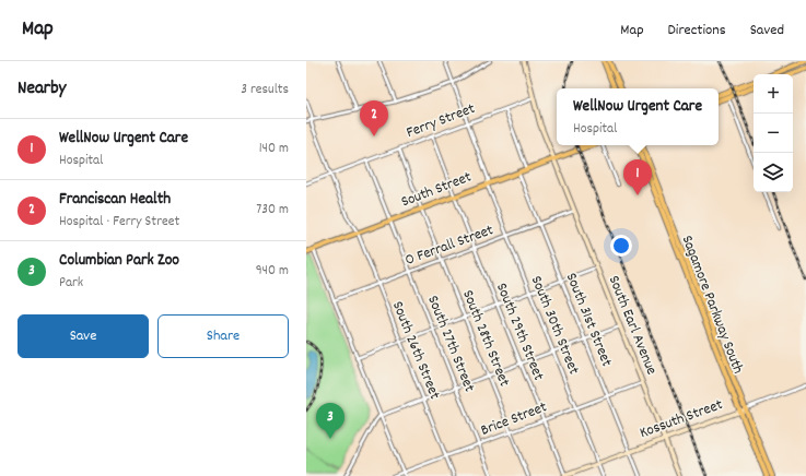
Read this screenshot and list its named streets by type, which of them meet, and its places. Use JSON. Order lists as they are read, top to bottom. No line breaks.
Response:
{"streets":{"main road":["South Street","Sagamore Parkway South"],"street":["Ferry Street","O Ferrall Street","South 31st Street","South 30th Street","South Earl Avenue","South 29th Street","South 28th Street","South 27th Street","South 26th Street","Brice Street","Kossuth Street"]},"crossings":[["Ferry Street","South 30th Street"],["Ferry Street","South Earl Avenue"],["Ferry Street","South 29th Street"],["Ferry Street","South 28th Street"],["Ferry Street","South 27th Street"],["Ferry Street","South 26th Street"],["South Street","South 31st Street"],["South Street","South 30th Street"],["South Street","South Earl Avenue"],["South Street","South 29th Street"],["South Street","South 28th Street"],["South Street","South 27th Street"],["South Street","South 26th Street"],["O Ferrall Street","South 31st Street"],["O Ferrall Street","South 30th Street"],["O Ferrall Street","South Earl Avenue"],["O Ferrall Street","South 29th Street"],["O Ferrall Street","South 28th Street"],["O Ferrall Street","South 27th Street"],["O Ferrall Street","South 26th Street"],["Sagamore Parkway South","Kossuth Street"],["South 31st Street","Brice Street"],["South 31st Street","Kossuth Street"],["South 30th Street","Brice Street"],["South 30th Street","Kossuth Street"],["South Earl Avenue","Brice Street"],["South Earl Avenue","Kossuth Street"],["South 29th Street","Brice Street"],["South 29th Street","Kossuth Street"],["South 28th Street","Brice Street"],["South 27th Street","Brice Street"],["South 26th Street","Brice Street"]],"page":{"header":"Map","nav":["Map","Directions","Saved"],"heading":["Nearby","3 results"],"map_buttons":["+","−"],"popup":["WellNow Urgent Care","Hospital"],"pins":["2","1","3"],"list":[{"mark":"1","name":"WellNow Urgent Care","note":"Hospital","value":"140 m"},{"mark":"2","name":"Franciscan Health","note":"Hospital · Ferry Street","value":"730 m"},{"mark":"3","name":"Columbian Park Zoo","note":"Park","value":"940 m"}],"buttons":["Save","Share"]}}
